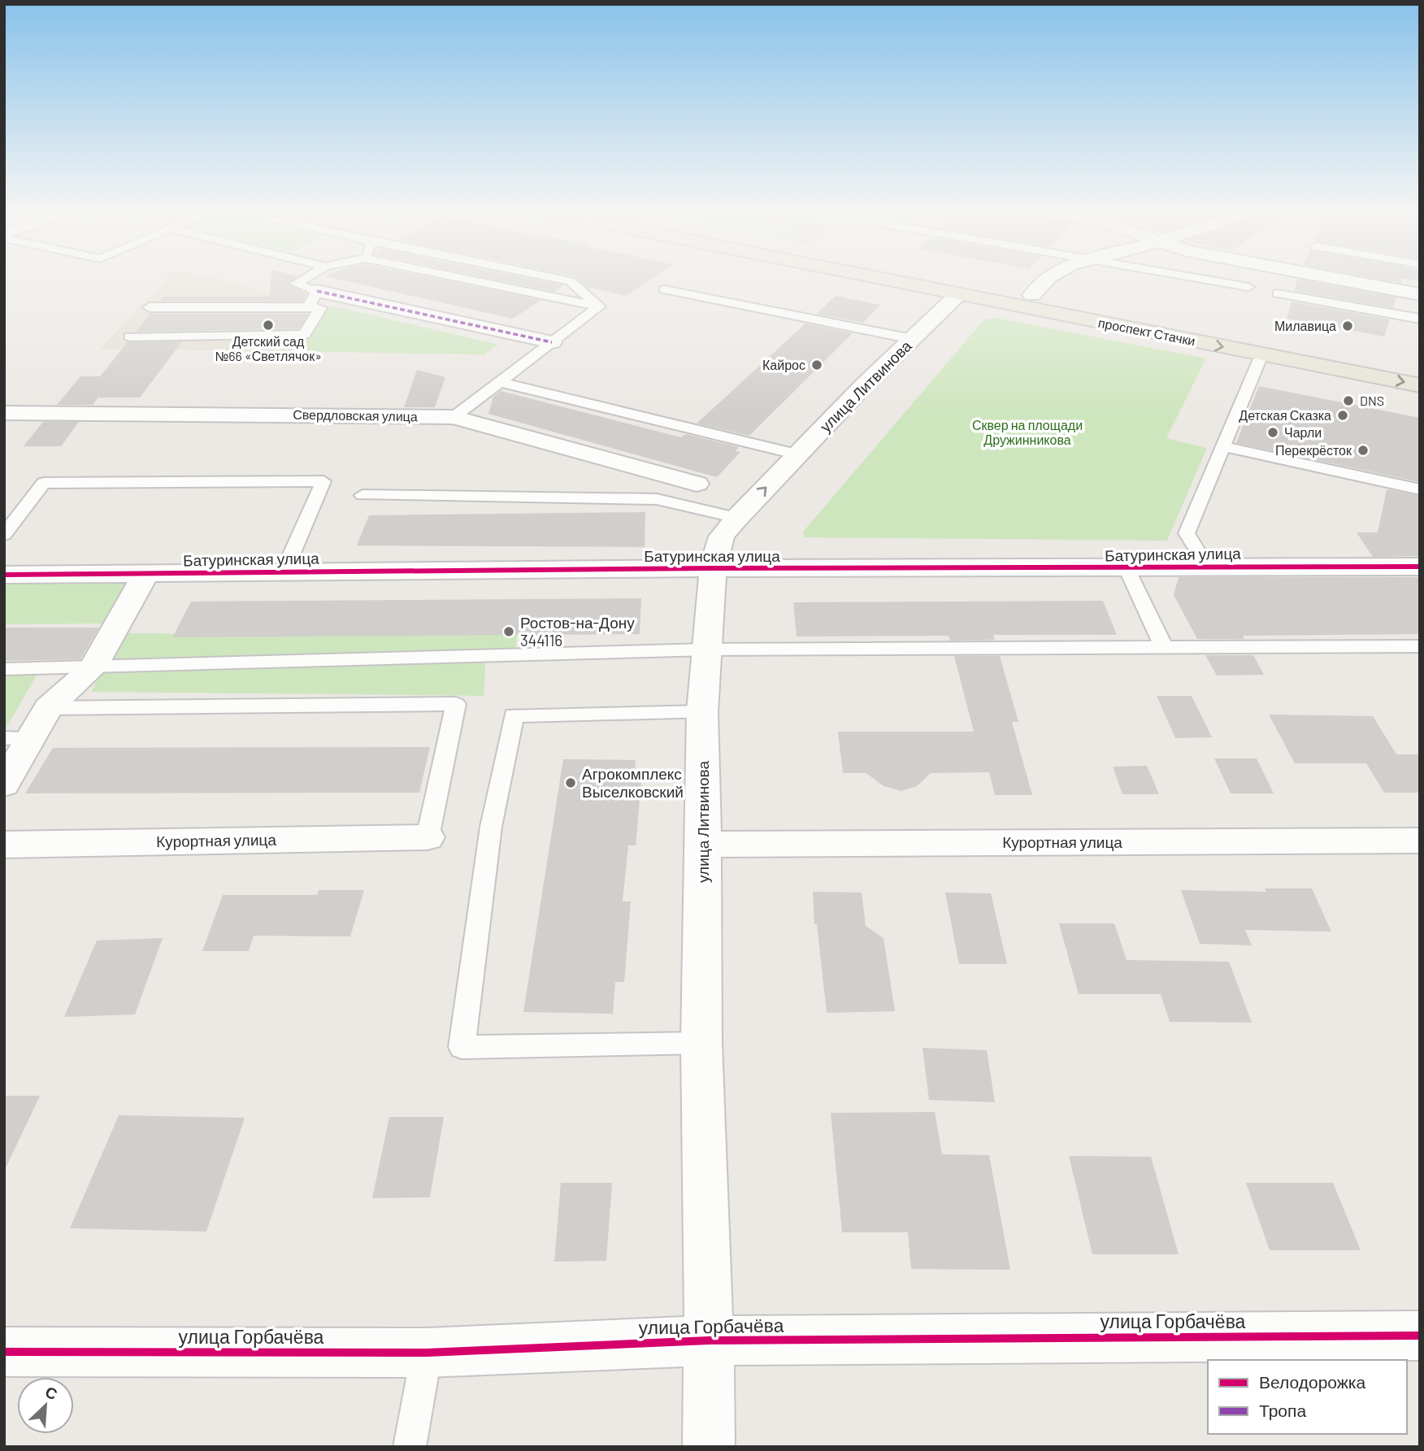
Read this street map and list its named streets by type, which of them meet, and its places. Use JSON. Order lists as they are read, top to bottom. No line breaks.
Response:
{"streets":{"main road":["проспект Стачки"],"street":["улица Литвинова","Свердловская улица","Батуринская улица","Курортная улица","улица Горбачёва"]},"crossings":[["проспект Стачки","улица Литвинова"],["улица Литвинова","Батуринская улица"],["улица Литвинова","Курортная улица"],["улица Литвинова","улица Горбачёва"]],"parks":["Сквер на площади Дружинникова"],"places":["Детский сад №66 «Светлячок»","Милавица","Кайрос","DNS","Детская Сказка","Чарли","Перекрёсток","Ростов-на-Дону 344116","Агрокомплекс Выселковский"],"legend":["Велодорожка","Тропа"],"north":"top right"}
